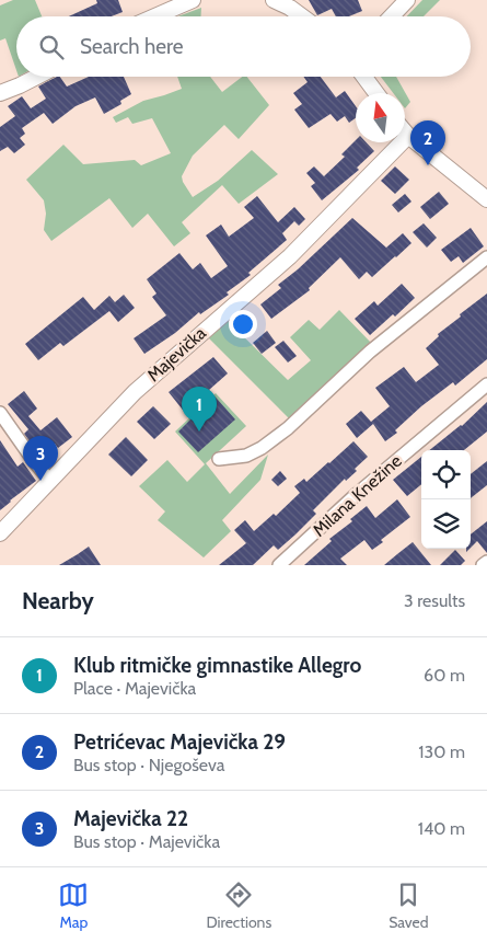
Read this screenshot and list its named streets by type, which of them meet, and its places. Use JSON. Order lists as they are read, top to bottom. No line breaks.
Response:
{"streets":{"street":["Majevička","Milana Knežine"]},"north":"top","page":{"search":"Search here","pins":["2","1","3"],"heading":["Nearby","3 results"],"list":[{"mark":"1","name":"Klub ritmičke gimnastike Allegro","note":"Place · Majevička","value":"60 m"},{"mark":"2","name":"Petrićevac Majevička 29","note":"Bus stop · Njegoševa","value":"130 m"},{"mark":"3","name":"Majevička 22","note":"Bus stop · Majevička","value":"140 m"}],"nav":["Map","Directions","Saved"]}}
